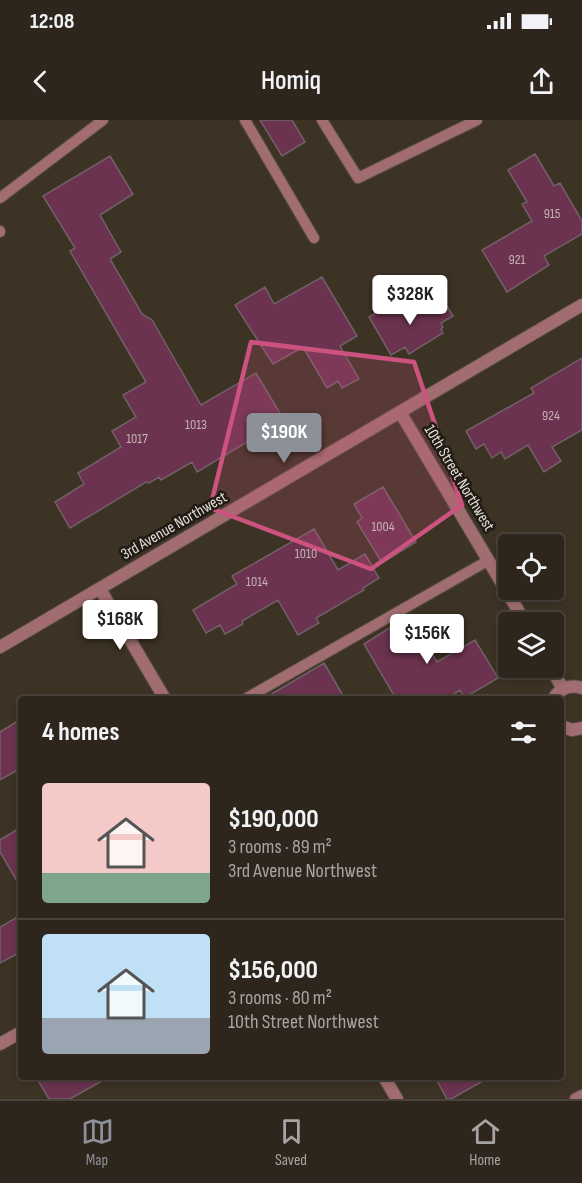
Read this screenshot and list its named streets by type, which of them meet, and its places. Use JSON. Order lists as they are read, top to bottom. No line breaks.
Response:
{"streets":{"street":["10th Street Northwest","3rd Avenue Northwest"]},"crossings":[["10th Street Northwest","3rd Avenue Northwest"]],"house_numbers":["915","921","924","1013","1017","1004","1010","1014"],"page":{"status":"12:08","header":"Homiq","price":["$328K","$190K","$168K","$156K"],"heading":"4 homes","list":[{"name":"$190,000","note":"3 rooms · 89 m² · 3rd Avenue Northwest"},{"name":"$156,000","note":"3 rooms · 80 m² · 10th Street Northwest"}],"tabs":["Map","Saved","Home"]}}
